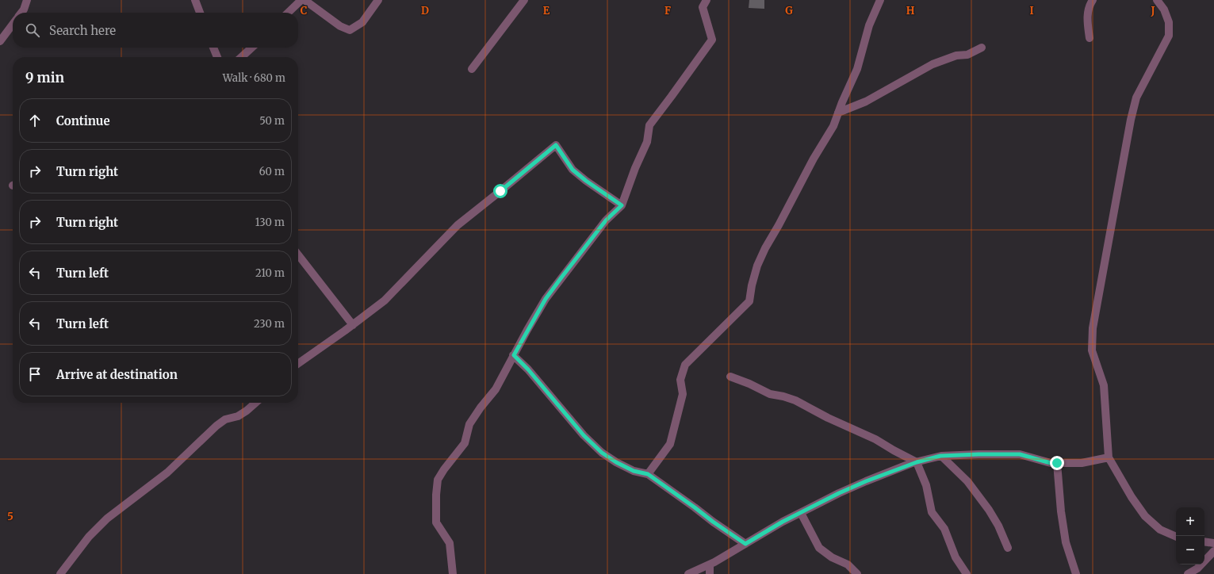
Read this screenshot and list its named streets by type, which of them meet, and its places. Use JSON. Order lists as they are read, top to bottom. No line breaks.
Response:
{"page":{"search":"Search here","heading":["9 min","Walk · 680 m"],"list":[["Continue","50 m"],["Turn right","60 m"],["Turn right","130 m"],["Turn left","210 m"],["Turn left","230 m"],"Arrive at destination"],"map_buttons":["+","−"]},"grid":{"columns":["C","D","E","F","G","H","I","J"],"rows":["5"]}}
